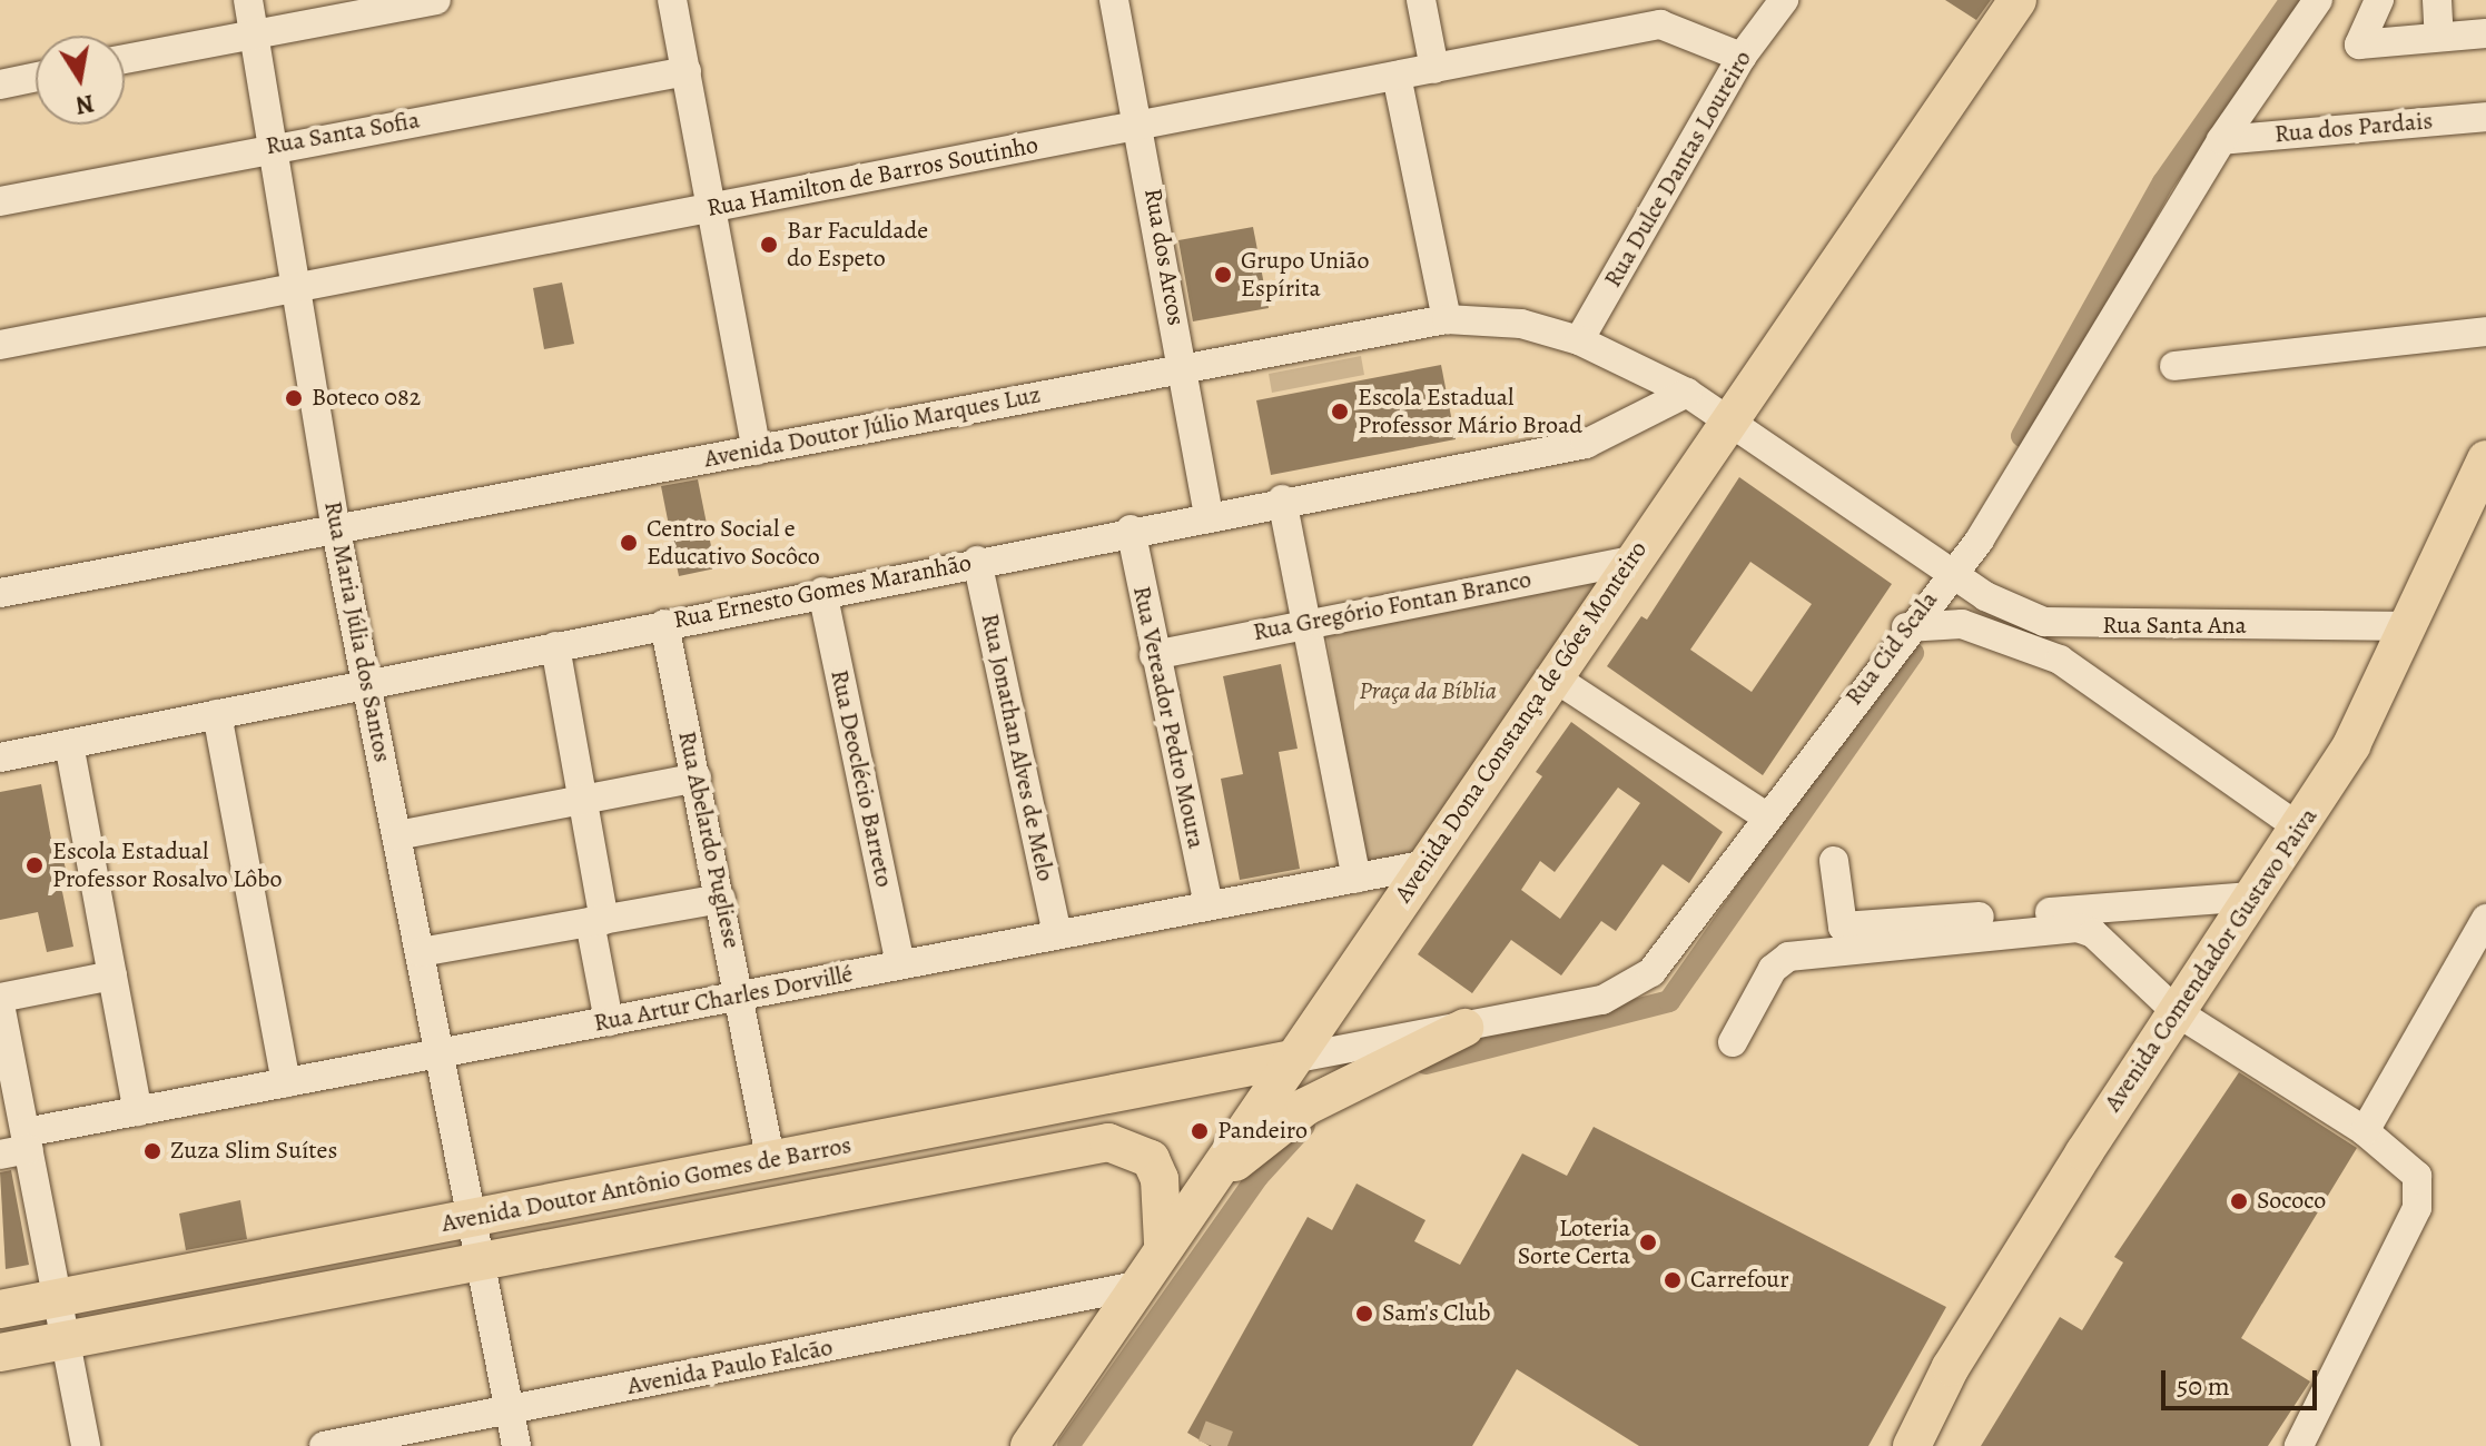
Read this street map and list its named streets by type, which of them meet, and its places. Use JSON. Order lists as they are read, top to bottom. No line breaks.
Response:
{"streets":{"main road":["Avenida Dona Constança de Góes Monteiro","Avenida Comendador Gustavo Paiva","Avenida Doutor Antônio Gomes de Barros"],"street":["Rua dos Pardais","Rua Santa Sofia","Rua Dulce Dantas Loureiro","Rua Hamilton de Barros Soutinho","Rua dos Arcos","Avenida Doutor Júlio Marques Luz","Rua Ernesto Gomes Maranhão","Rua Gregório Fontan Branco","Rua Santa Ana","Rua Maria Júlia dos Santos","Rua Cid Scala","Rua Vereador Pedro Moura","Rua Jonathan Alves de Melo","Rua Deoclécio Barreto","Rua Abelardo Pugliese","Rua Artur Charles Dorvillé","Avenida Paulo Falcão"]},"crossings":[["Rua dos Pardais","Rua Cid Scala"],["Rua Santa Sofia","Rua Maria Júlia dos Santos"],["Rua Dulce Dantas Loureiro","Rua Hamilton de Barros Soutinho"],["Rua Dulce Dantas Loureiro","Avenida Doutor Júlio Marques Luz"],["Rua Hamilton de Barros Soutinho","Rua dos Arcos"],["Rua Hamilton de Barros Soutinho","Rua Maria Júlia dos Santos"],["Rua dos Arcos","Avenida Doutor Júlio Marques Luz"],["Rua dos Arcos","Rua Ernesto Gomes Maranhão"],["Avenida Doutor Júlio Marques Luz","Rua Ernesto Gomes Maranhão"],["Avenida Doutor Júlio Marques Luz","Rua Santa Ana"],["Avenida Doutor Júlio Marques Luz","Rua Maria Júlia dos Santos"],["Avenida Doutor Júlio Marques Luz","Avenida Dona Constança de Góes Monteiro"],["Rua Ernesto Gomes Maranhão","Rua Maria Júlia dos Santos"],["Rua Ernesto Gomes Maranhão","Rua Vereador Pedro Moura"],["Rua Ernesto Gomes Maranhão","Rua Jonathan Alves de Melo"],["Rua Ernesto Gomes Maranhão","Rua Deoclécio Barreto"],["Rua Ernesto Gomes Maranhão","Rua Abelardo Pugliese"],["Rua Gregório Fontan Branco","Rua Vereador Pedro Moura"],["Rua Gregório Fontan Branco","Avenida Dona Constança de Góes Monteiro"],["Rua Santa Ana","Rua Cid Scala"],["Rua Santa Ana","Avenida Dona Constança de Góes Monteiro"],["Rua Santa Ana","Avenida Comendador Gustavo Paiva"],["Rua Maria Júlia dos Santos","Rua Artur Charles Dorvillé"],["Rua Maria Júlia dos Santos","Avenida Doutor Antônio Gomes de Barros"],["Rua Cid Scala","Avenida Dona Constança de Góes Monteiro"],["Rua Cid Scala","Avenida Doutor Antônio Gomes de Barros"],["Rua Vereador Pedro Moura","Rua Artur Charles Dorvillé"],["Avenida Dona Constança de Góes Monteiro","Rua Artur Charles Dorvillé"],["Avenida Dona Constança de Góes Monteiro","Avenida Doutor Antônio Gomes de Barros"],["Avenida Dona Constança de Góes Monteiro","Avenida Paulo Falcão"],["Rua Jonathan Alves de Melo","Rua Artur Charles Dorvillé"],["Rua Deoclécio Barreto","Rua Artur Charles Dorvillé"],["Rua Abelardo Pugliese","Rua Artur Charles Dorvillé"],["Rua Abelardo Pugliese","Avenida Doutor Antônio Gomes de Barros"]],"parks":["Praça da Bíblia"],"places":["Bar Faculdade do Espeto","Grupo União Espírita","Boteco 082","Escola Estadual Professor Mário Broad","Centro Social e Educativo Socôco","Escola Estadual Professor Rosalvo Lôbo","Pandeiro","Zuza Slim Suítes","Sococo","Loteria Sorte Certa","Carrefour","Sam's Club"],"scale_bar":"50 m","north":"bottom"}
